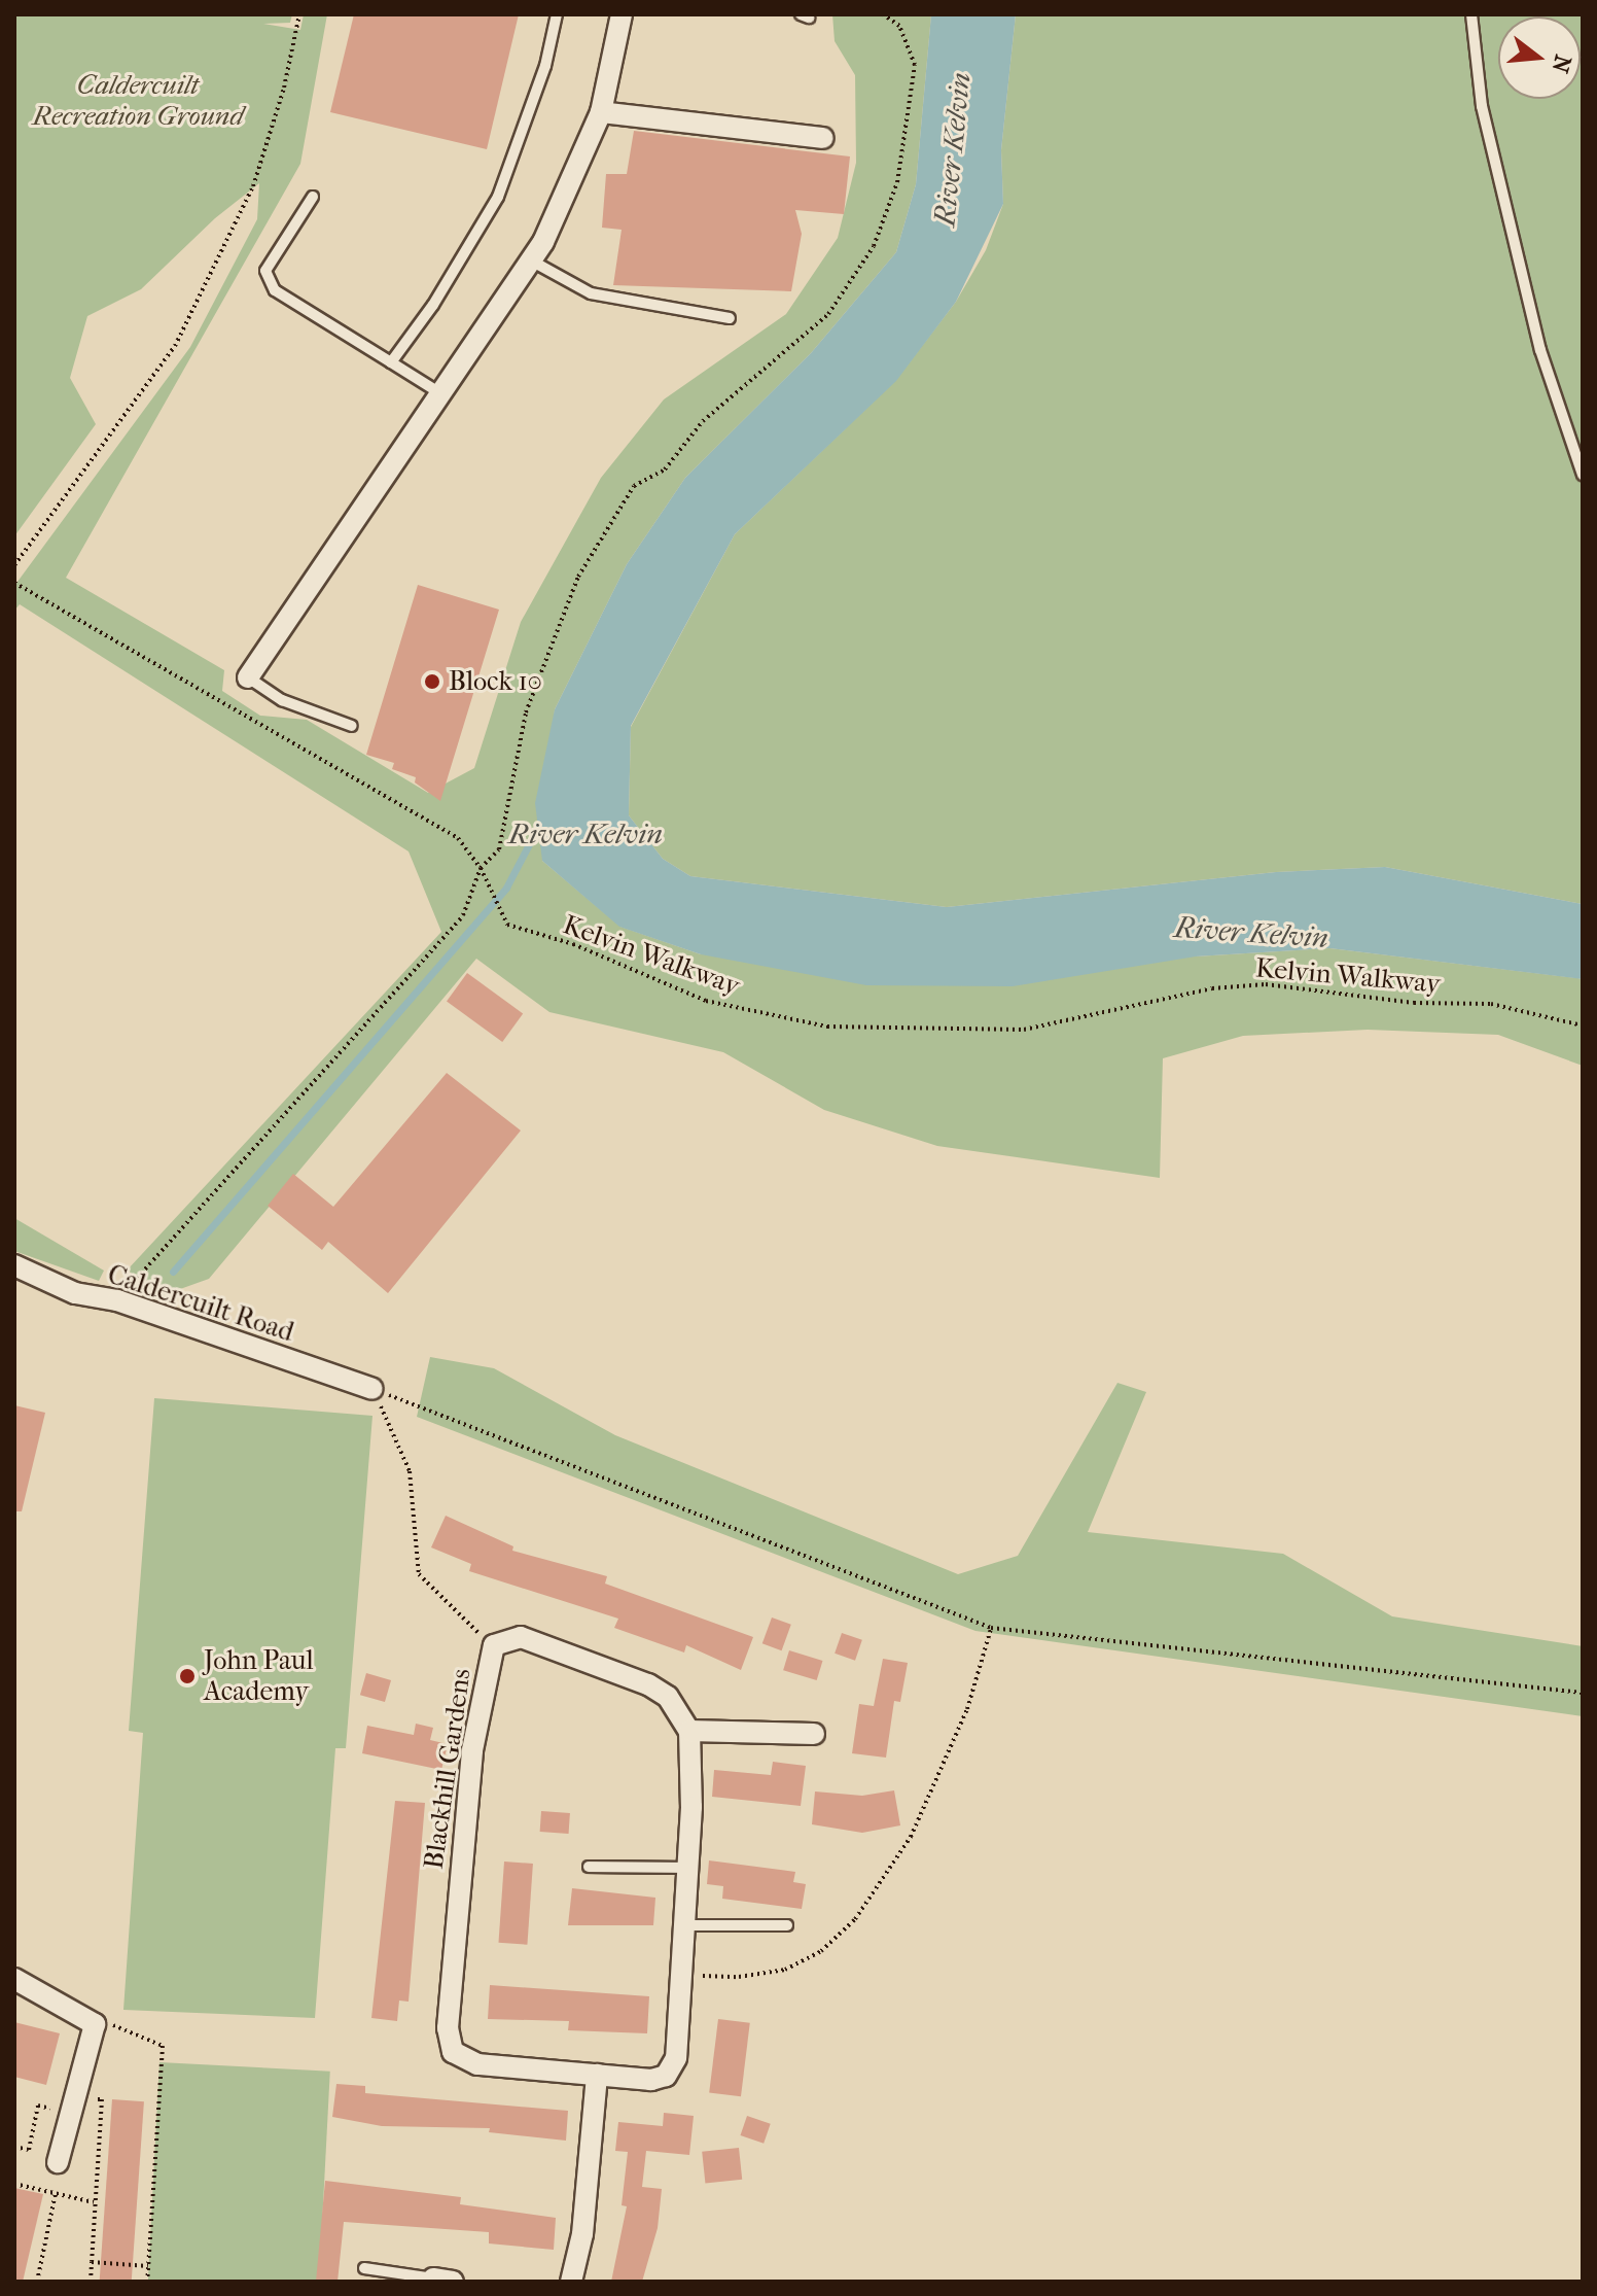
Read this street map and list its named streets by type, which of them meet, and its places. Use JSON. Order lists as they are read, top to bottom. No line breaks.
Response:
{"streets":{"street":["Caldercuilt Road","Blackhill Gardens"],"path":["Kelvin Walkway"]},"water":["River Kelvin"],"parks":["Caldercuilt Recreation Ground"],"places":["Block 10","John Paul Academy"],"north":"right"}
